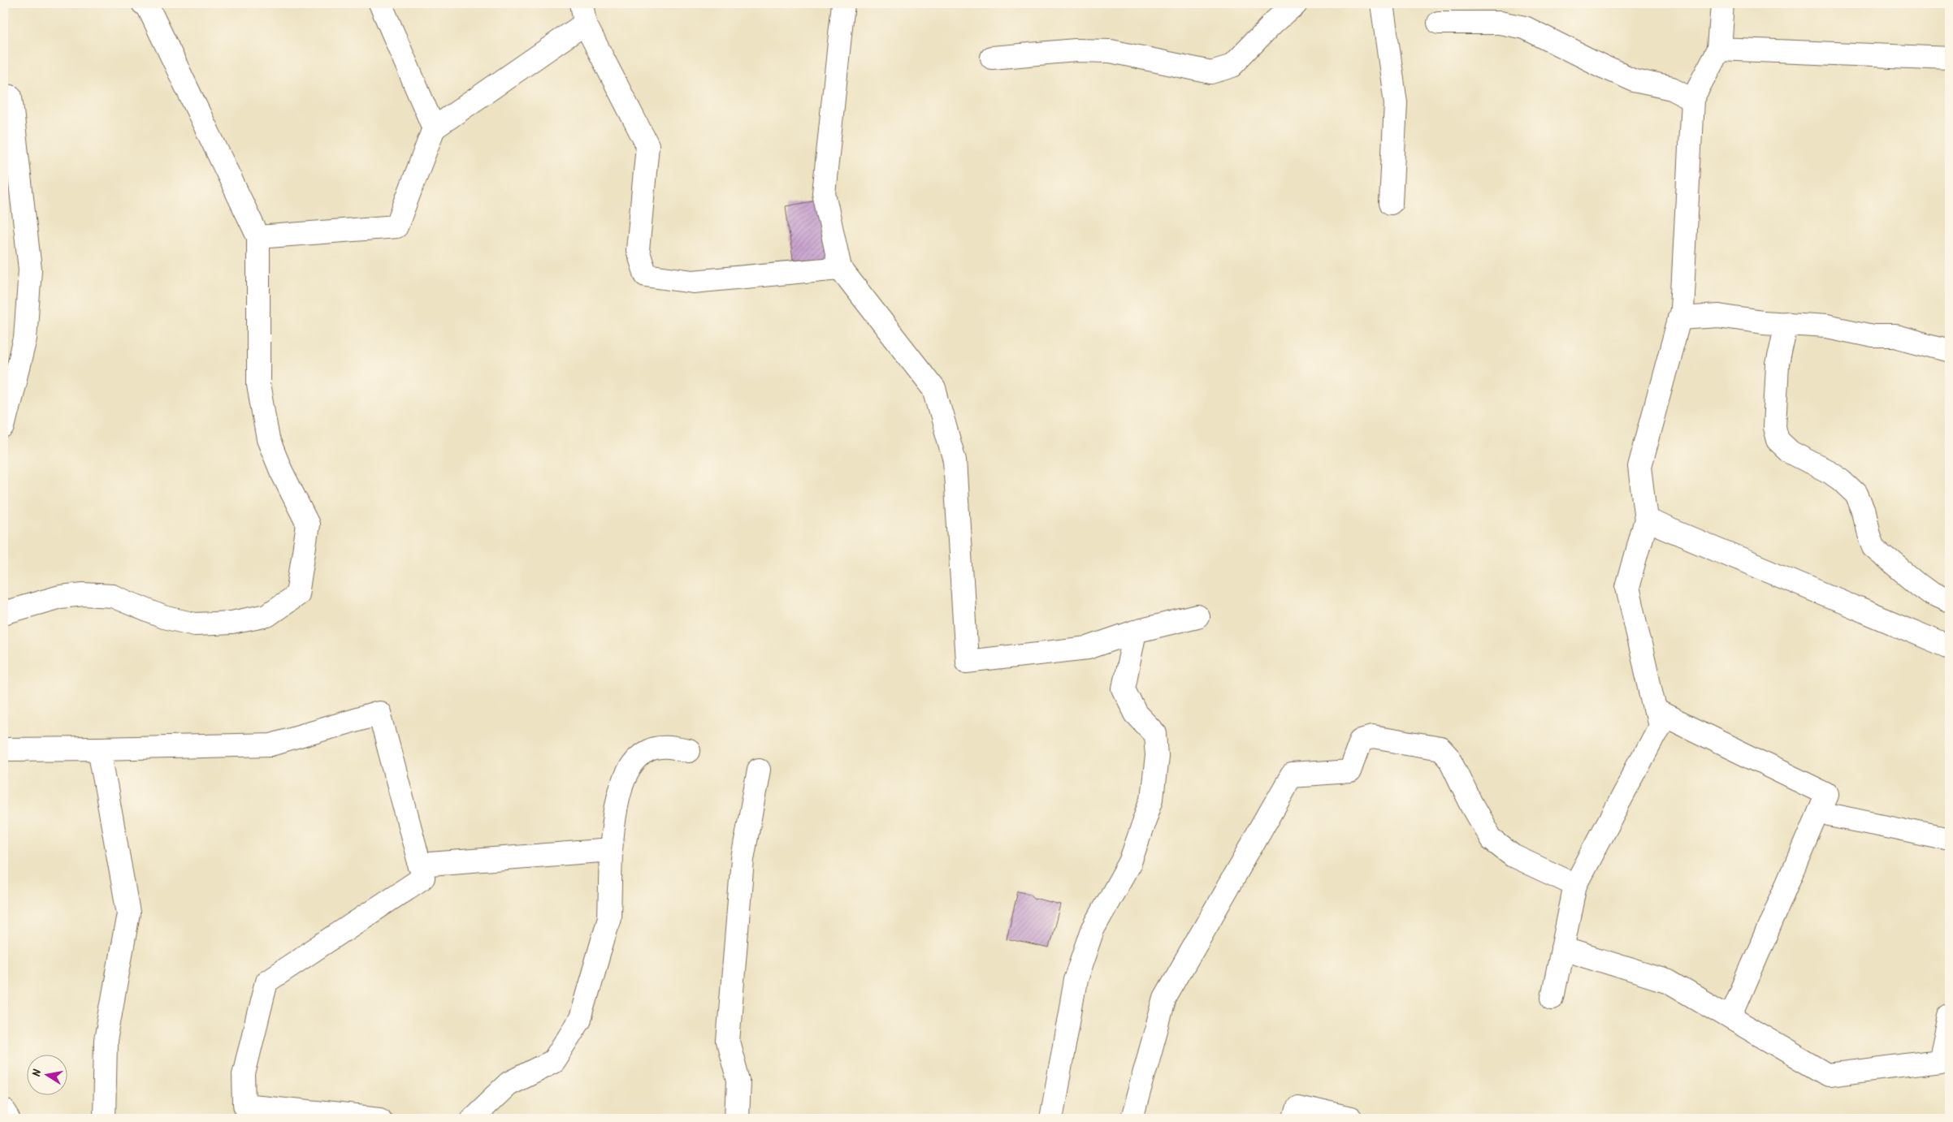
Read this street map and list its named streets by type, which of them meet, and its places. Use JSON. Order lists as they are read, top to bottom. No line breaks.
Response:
{"north":"left"}
